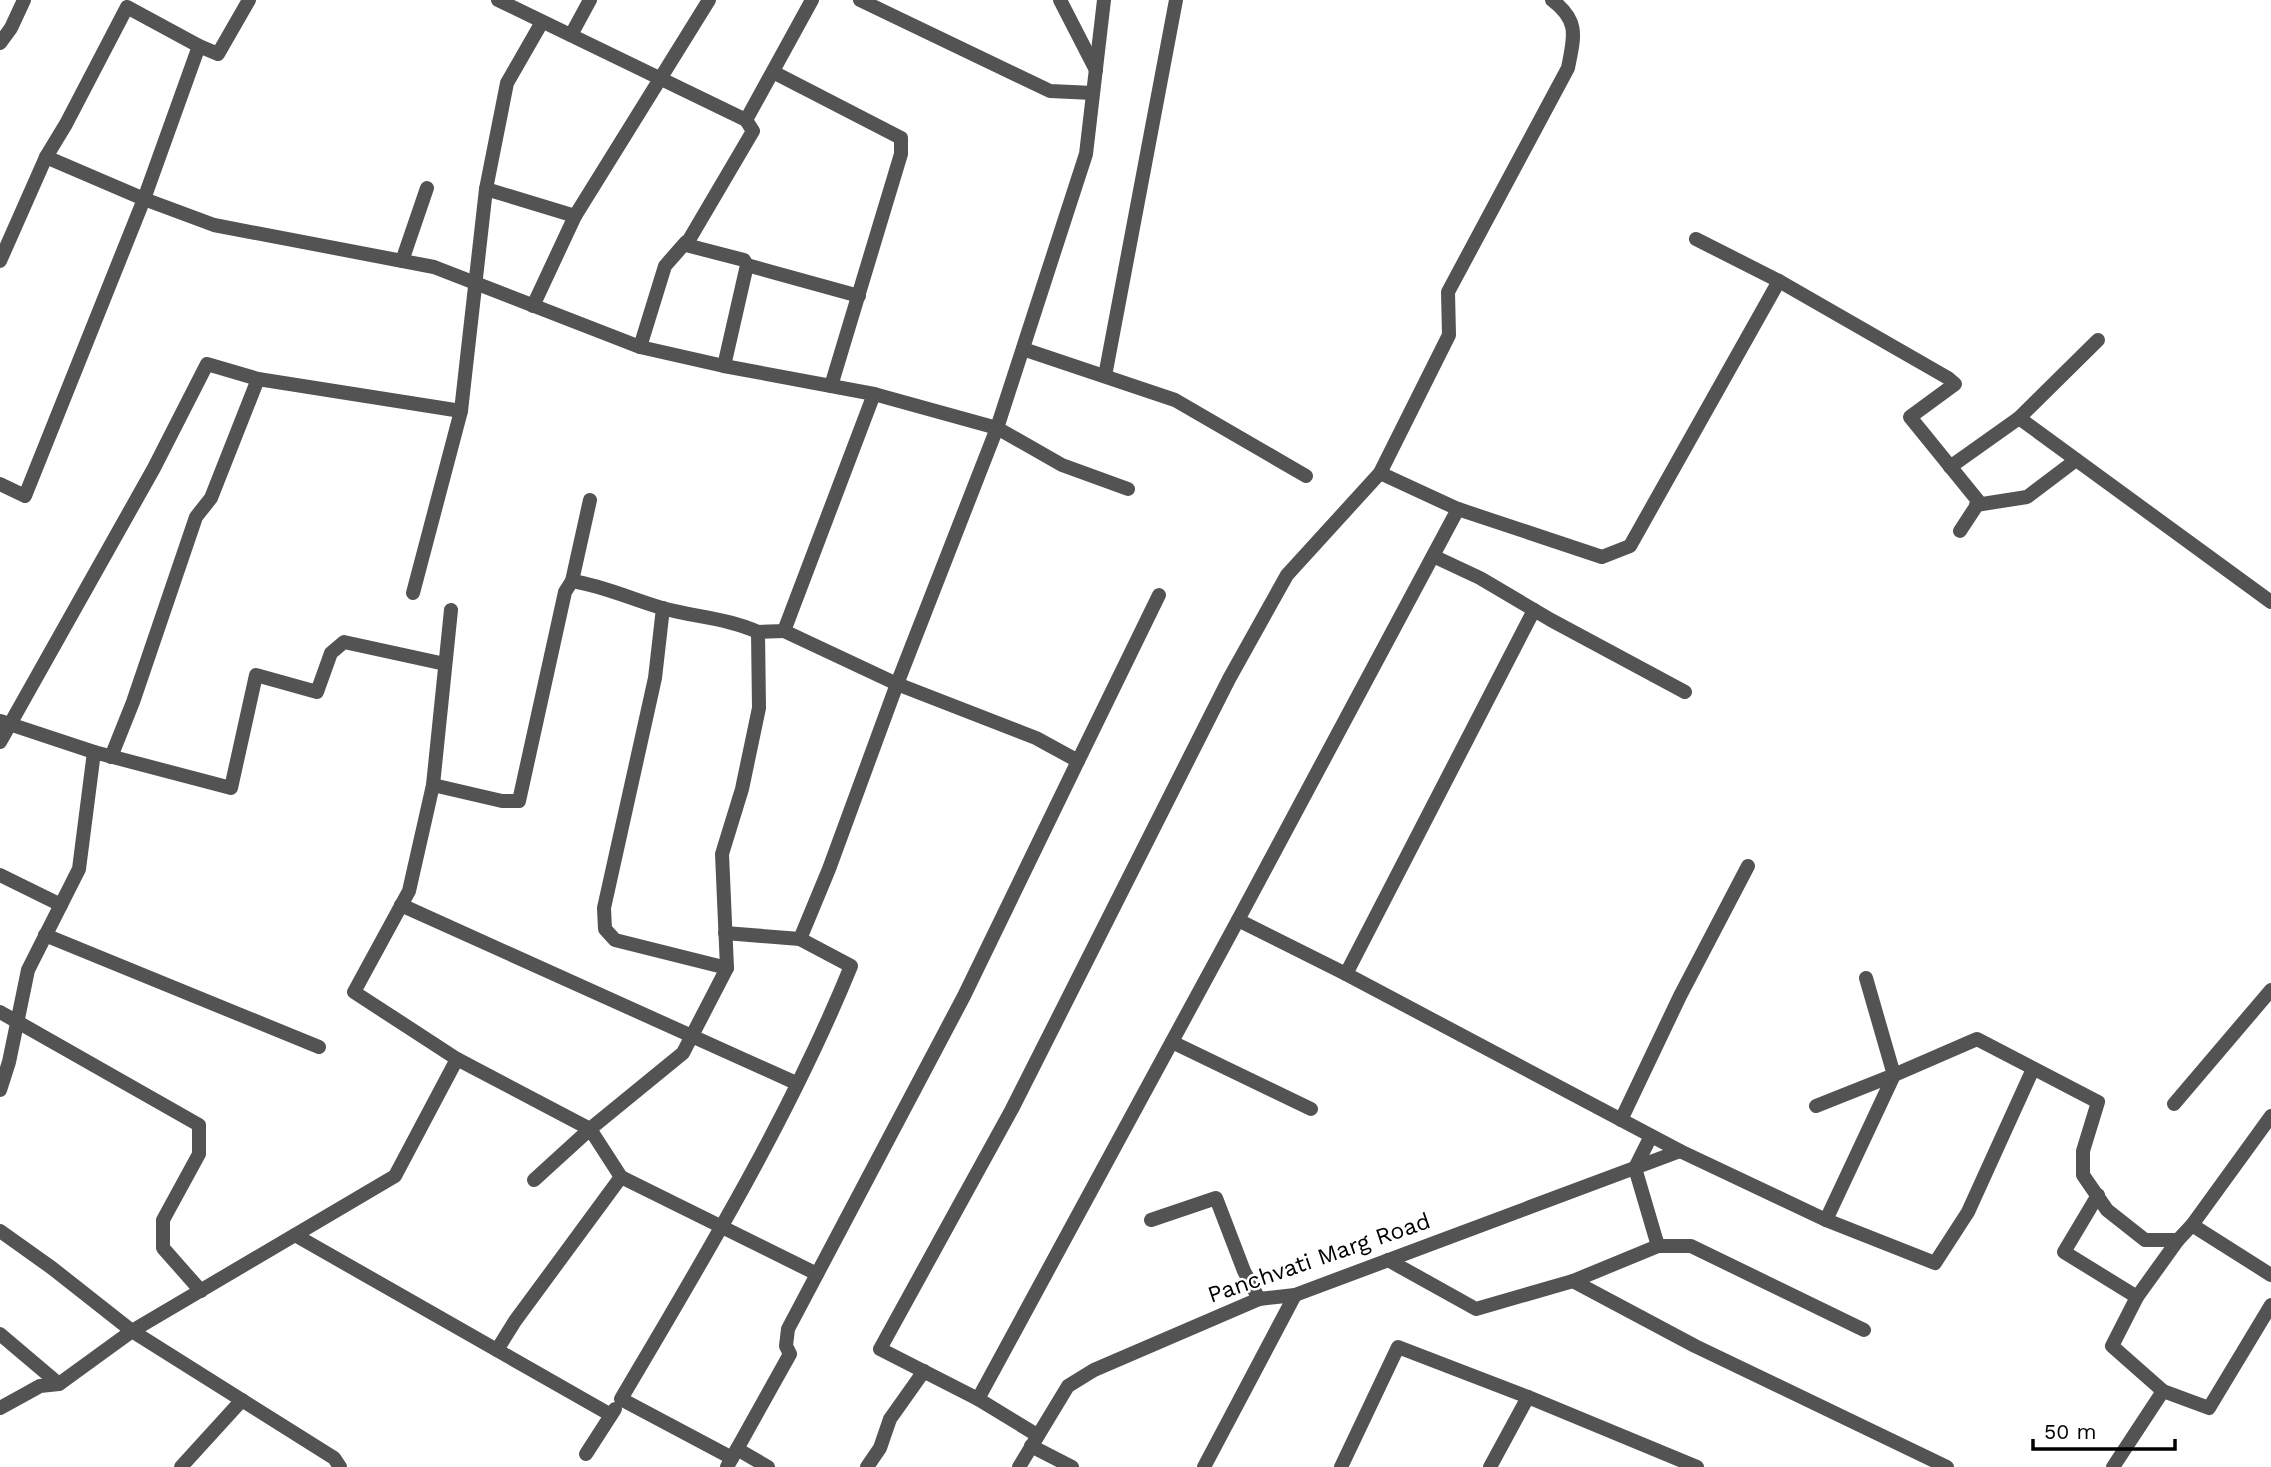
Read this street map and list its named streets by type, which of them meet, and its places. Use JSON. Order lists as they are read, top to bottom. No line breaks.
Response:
{"streets":{"street":["Panchvati Marg Road"]},"scale_bar":"50 m"}
